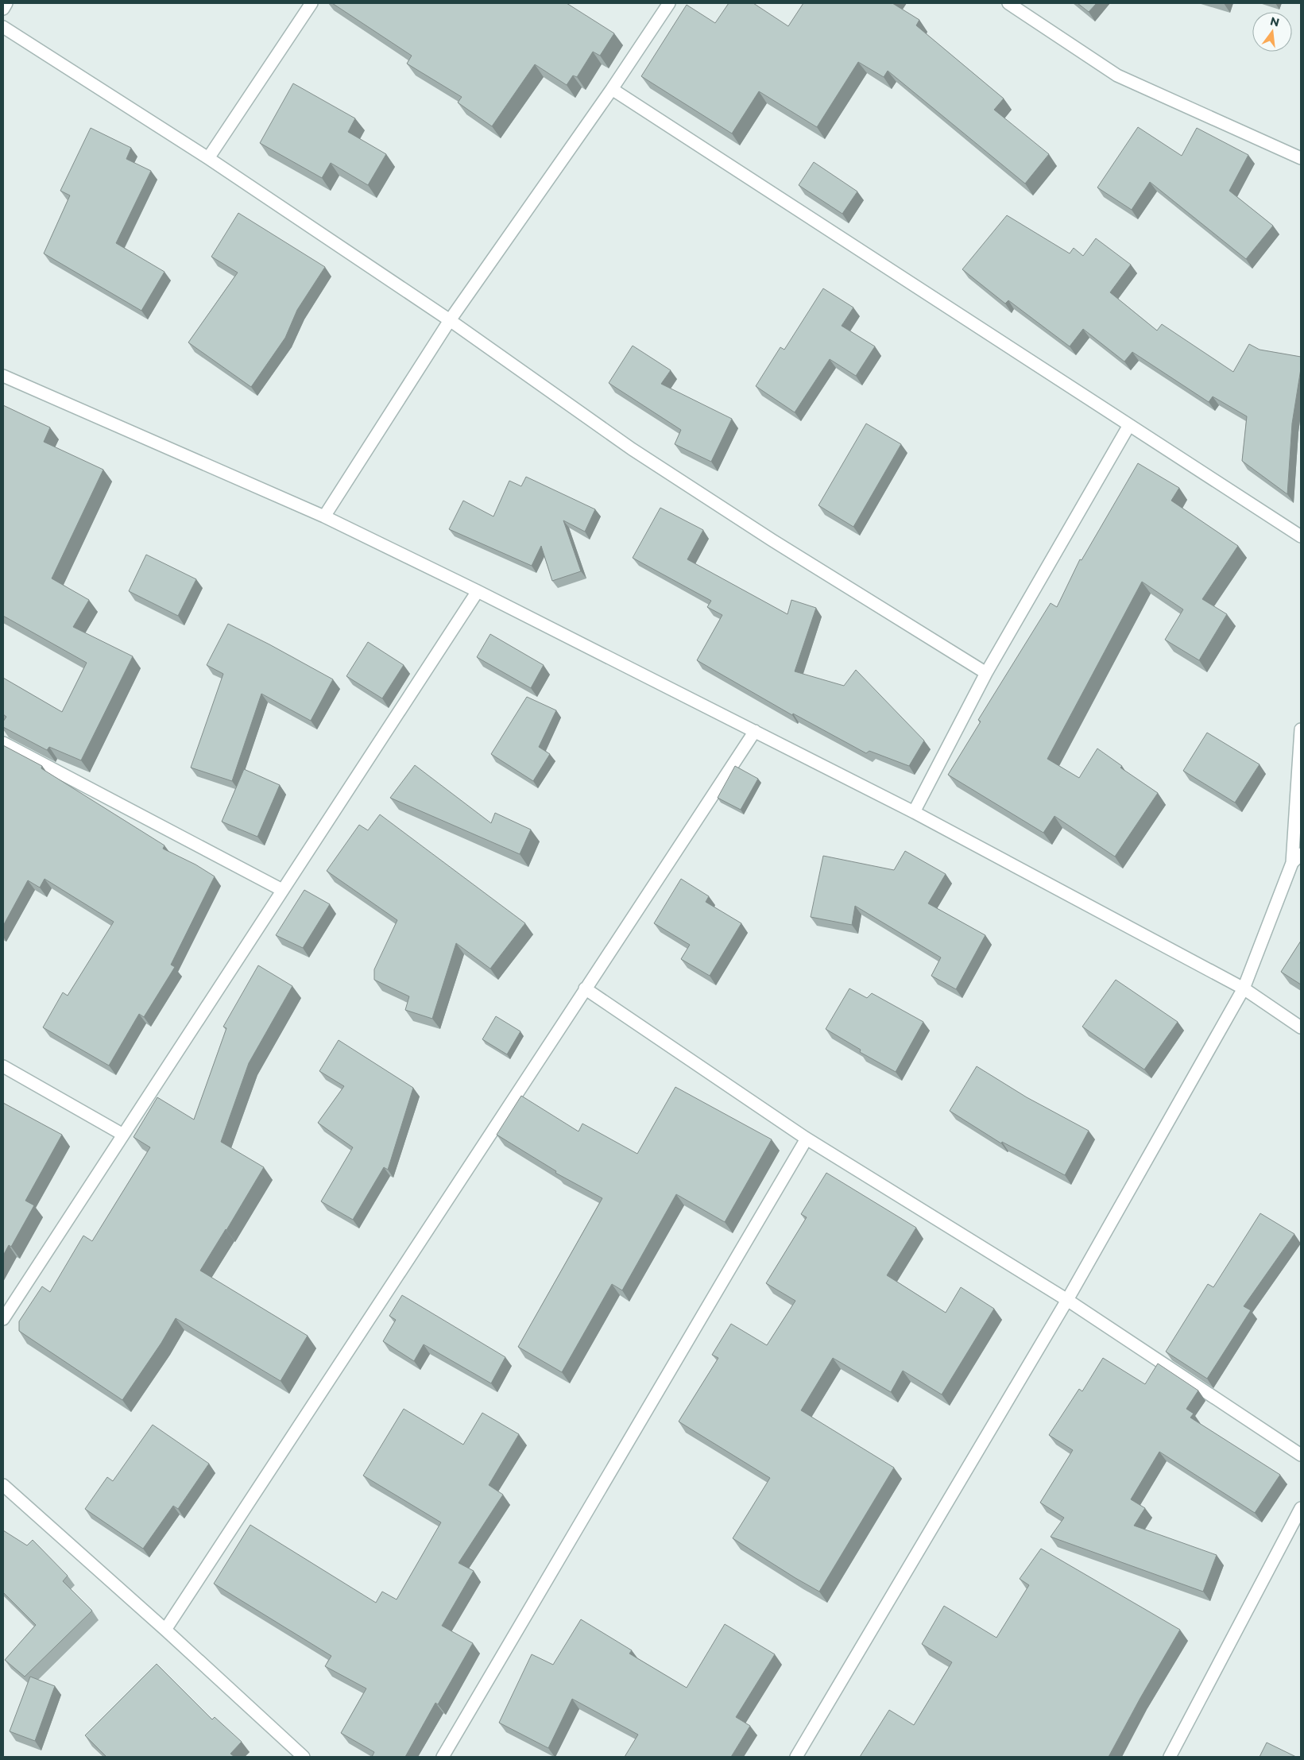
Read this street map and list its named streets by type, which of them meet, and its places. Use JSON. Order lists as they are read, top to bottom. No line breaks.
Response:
{"north":"top"}
